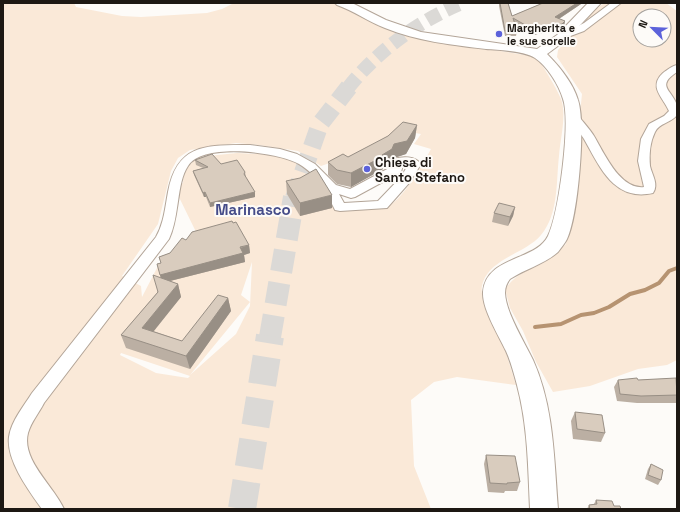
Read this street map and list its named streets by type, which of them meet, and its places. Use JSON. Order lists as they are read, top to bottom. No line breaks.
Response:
{"districts":["Marinasco"],"places":["Margherita e le sue sorelle","Chiesa di Santo Stefano"],"north":"top left"}
